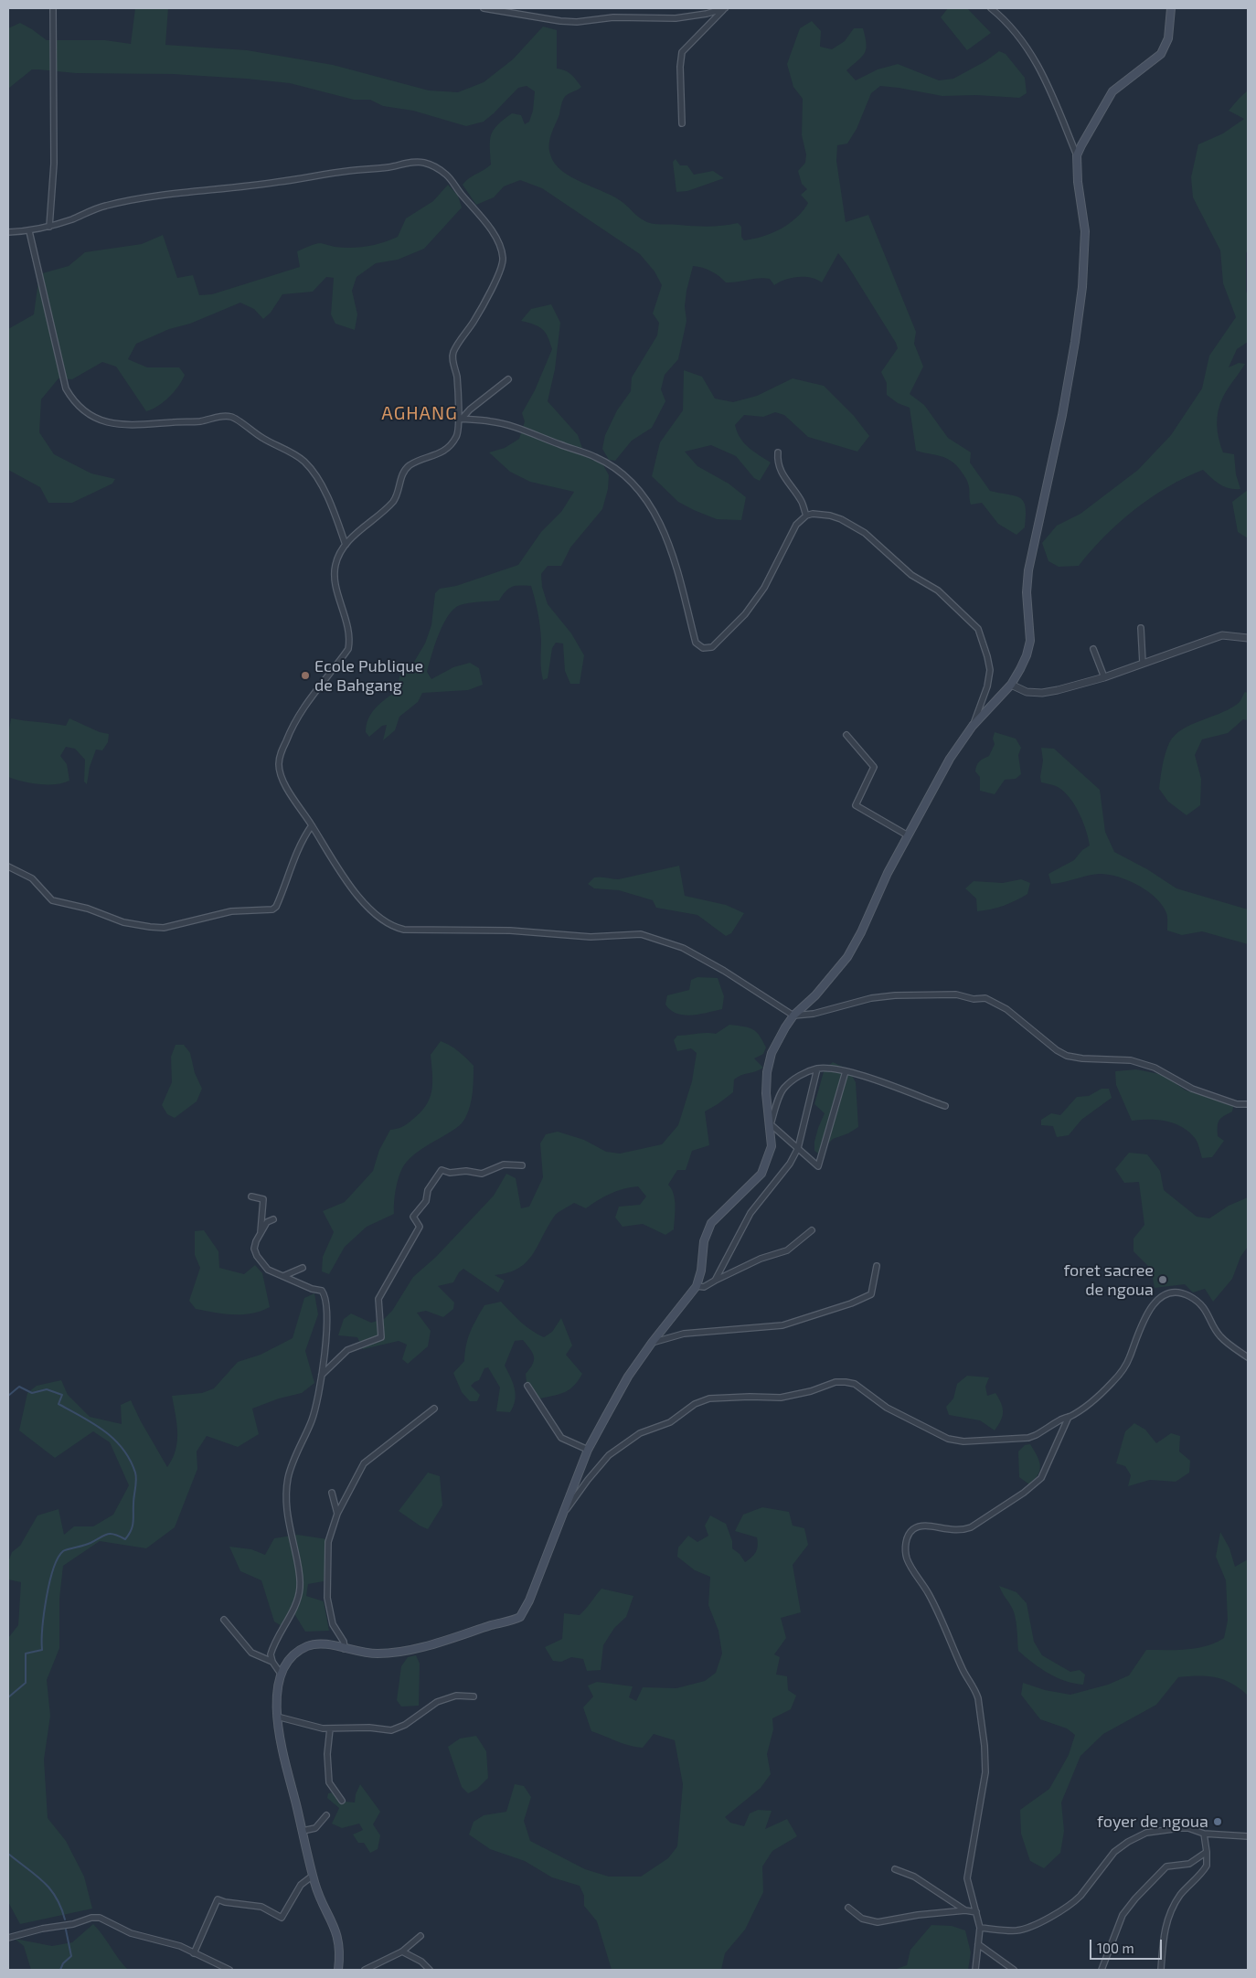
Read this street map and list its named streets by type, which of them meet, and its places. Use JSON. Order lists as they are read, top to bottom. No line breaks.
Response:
{"districts":["AGHANG"],"places":["Ecole Publique de Bahgang","foret sacree de ngoua","foyer de ngoua"],"scale_bar":"100 m"}
